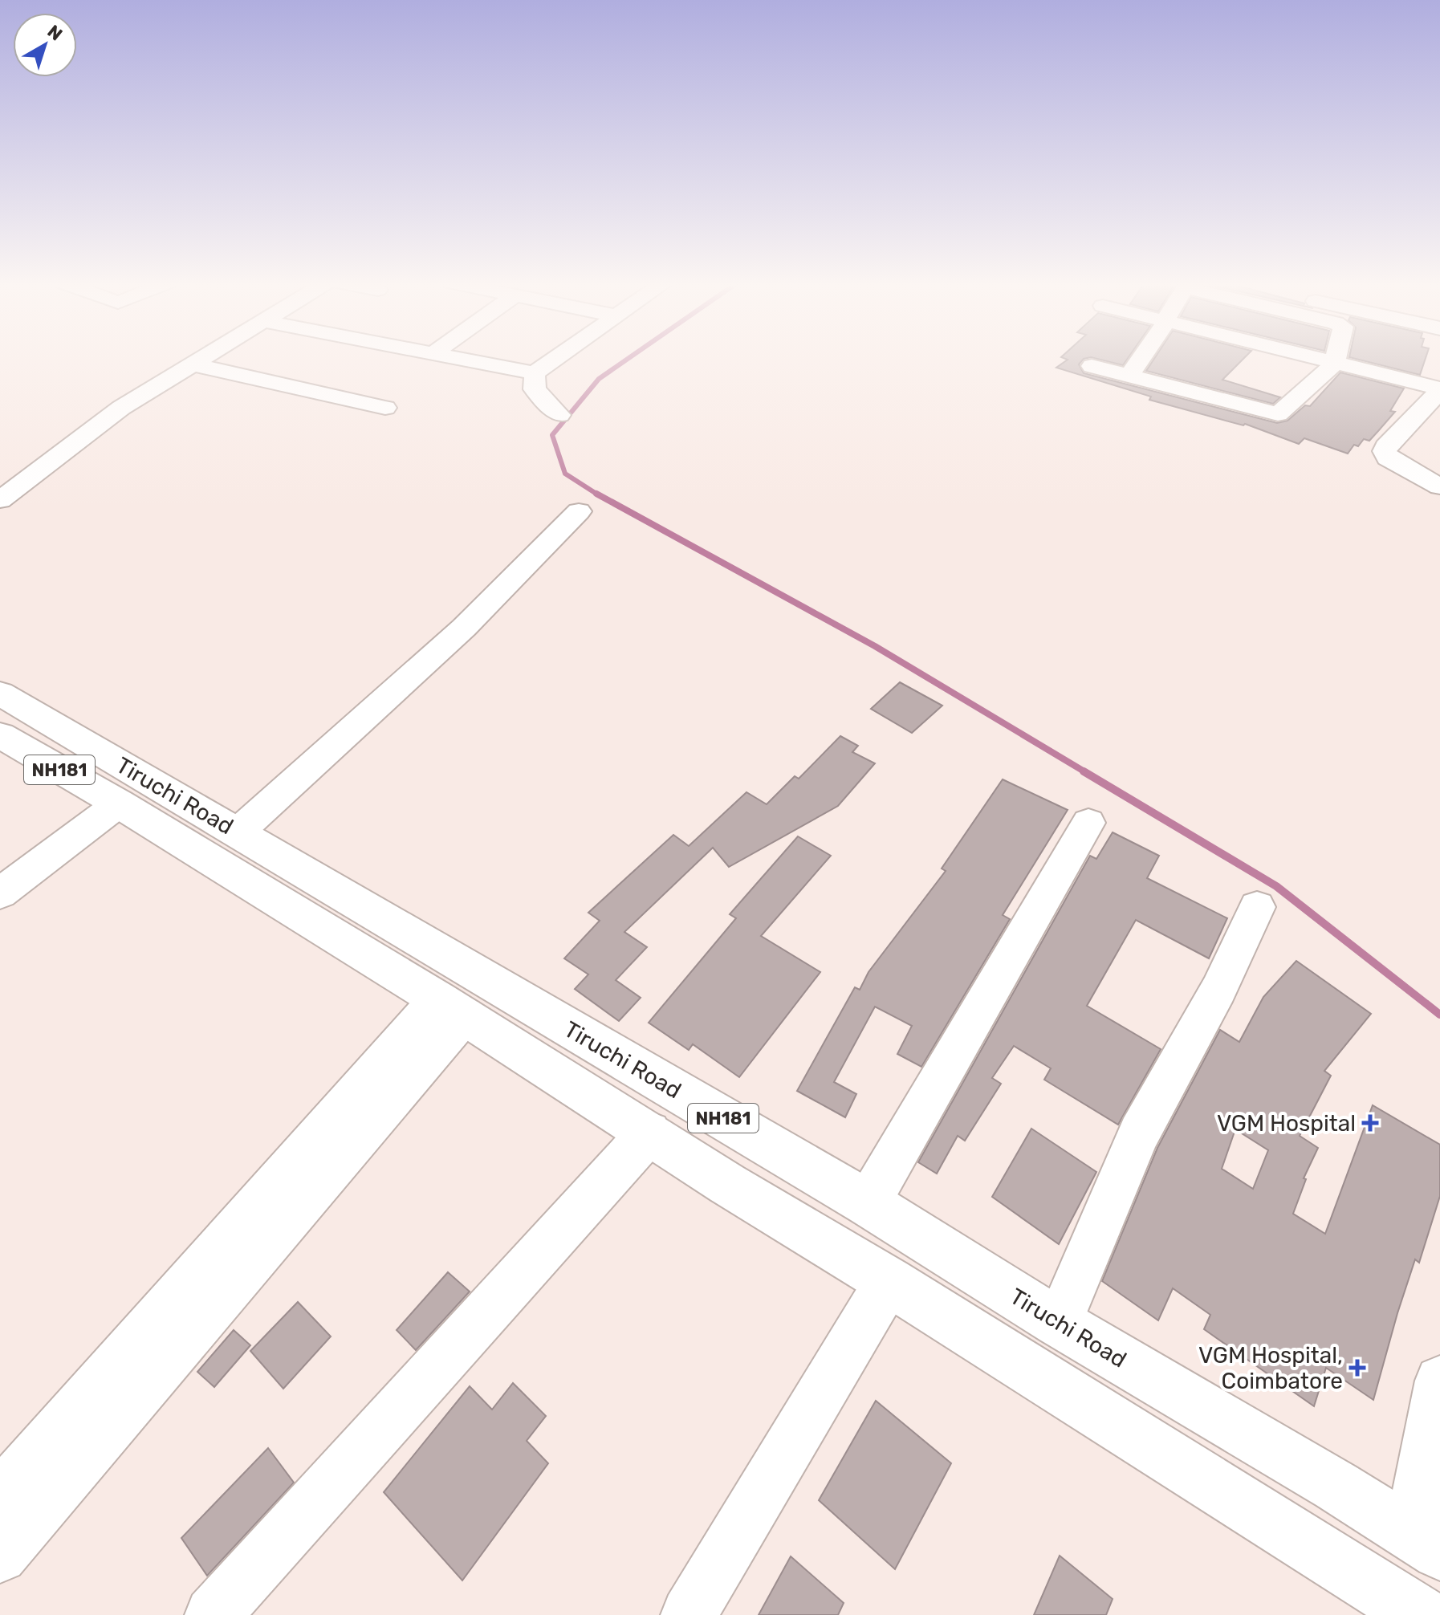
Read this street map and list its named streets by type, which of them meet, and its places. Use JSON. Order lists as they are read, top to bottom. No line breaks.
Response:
{"streets":{"highway":["NH181","Tiruchi Road"]},"places":{"health":["VGM Hospital","VGM Hospital, Coimbatore"]},"north":"top right"}
